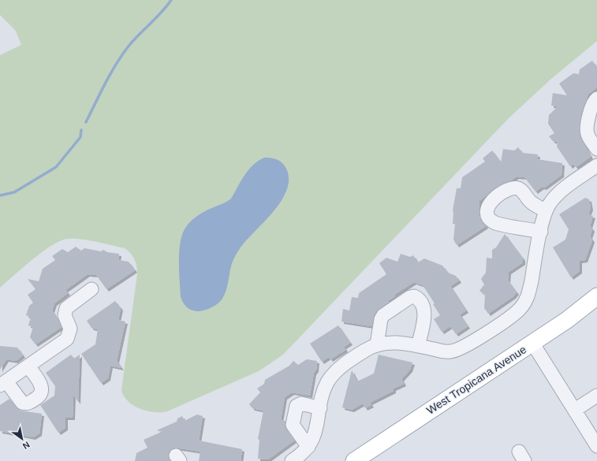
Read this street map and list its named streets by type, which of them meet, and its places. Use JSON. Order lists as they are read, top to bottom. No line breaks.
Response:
{"streets":{"main road":["West Tropicana Avenue"]},"north":"bottom right"}
